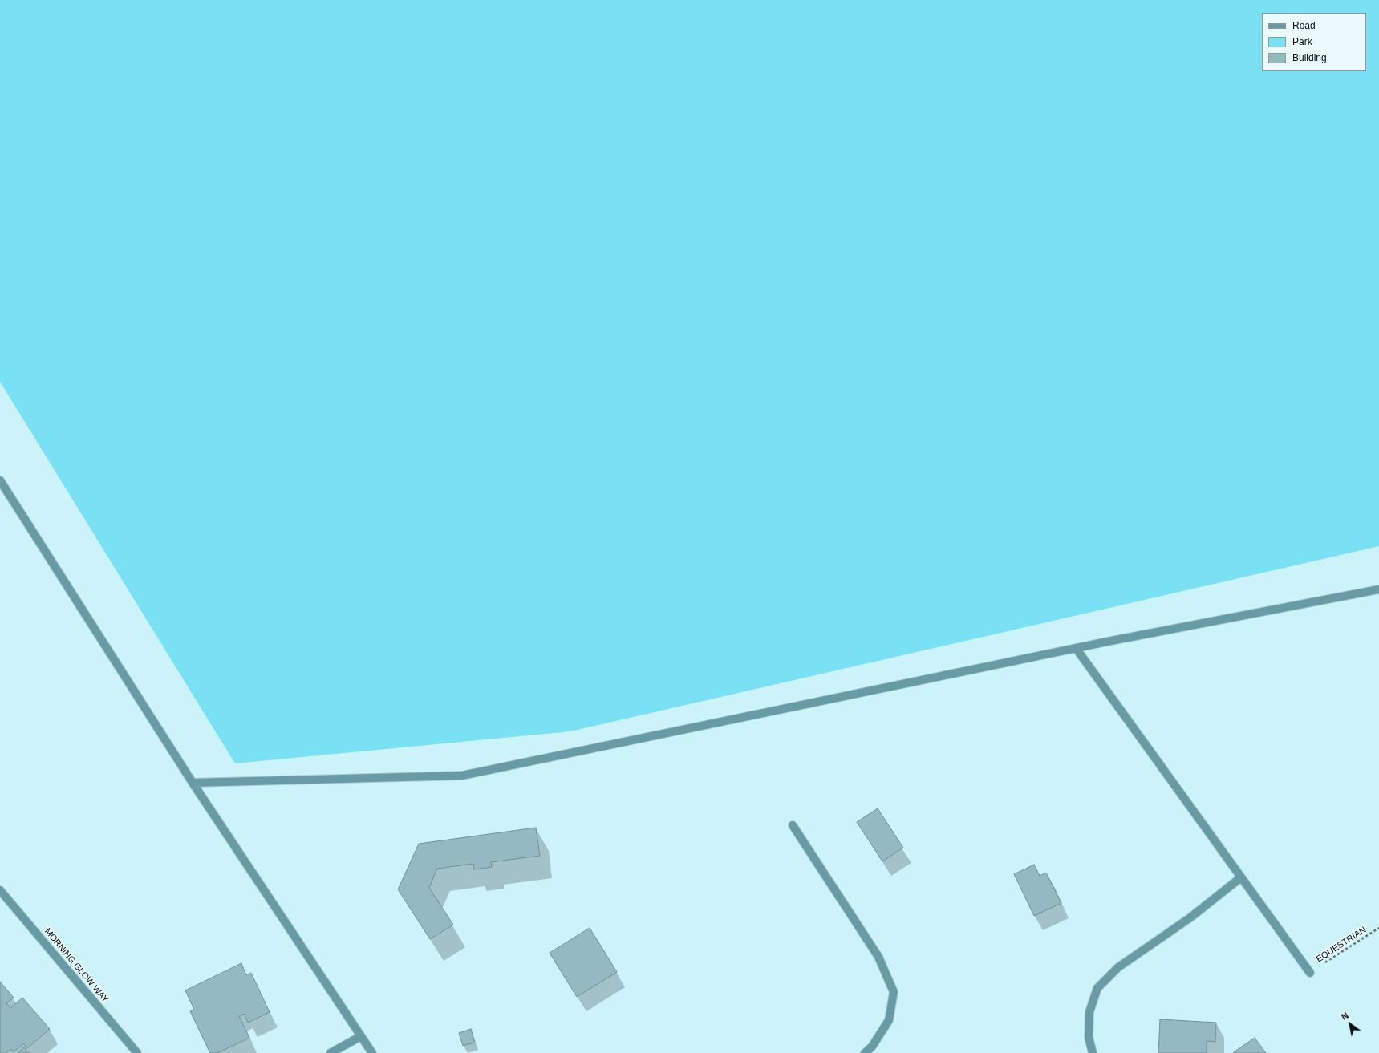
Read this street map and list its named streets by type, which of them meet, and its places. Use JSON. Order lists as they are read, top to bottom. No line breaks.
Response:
{"streets":{"street":["MORNING GLOW WAY"],"path":["EQUESTRIAN"]},"legend":["Road","Park","Building"],"north":"top left"}
